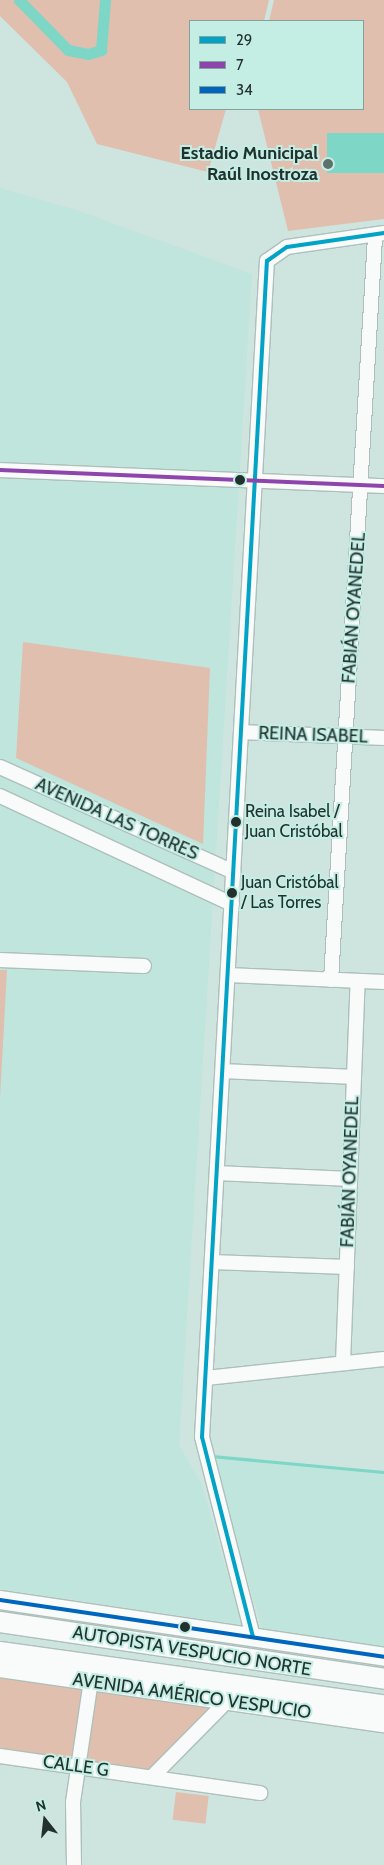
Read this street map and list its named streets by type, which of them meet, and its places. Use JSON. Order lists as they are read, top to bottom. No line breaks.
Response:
{"streets":{"highway":["AUTOPISTA VESPUCIO NORTE"],"main road":["AVENIDA AMÉRICO VESPUCIO"],"street":["FABIÁN OYANEDEL","REINA ISABEL","AVENIDA LAS TORRES","CALLE G"]},"crossings":[["FABIÁN OYANEDEL","REINA ISABEL"]],"places":["Estadio Municipal Raúl Inostroza","Reina Isabel / Juan Cristóbal","Juan Cristóbal / Las Torres"],"lines":["transit line 29","transit line 7","transit line 34"],"legend":["29","7","34"],"north":"top"}
